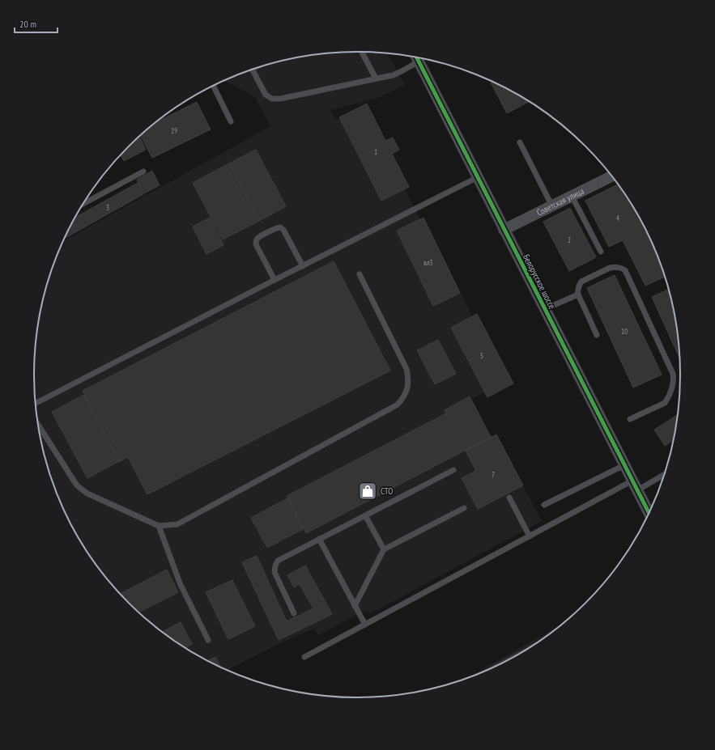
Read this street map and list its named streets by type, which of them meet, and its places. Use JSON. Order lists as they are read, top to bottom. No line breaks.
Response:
{"streets":{"street":["Советская улица","Белорусское шоссе"]},"crossings":[["Советская улица","Белорусское шоссе"]],"places":{"shop":["СТО"]},"house_numbers":["19","1","3","4","2","вл3","10","5","7"],"scale_bar":"20 m"}
